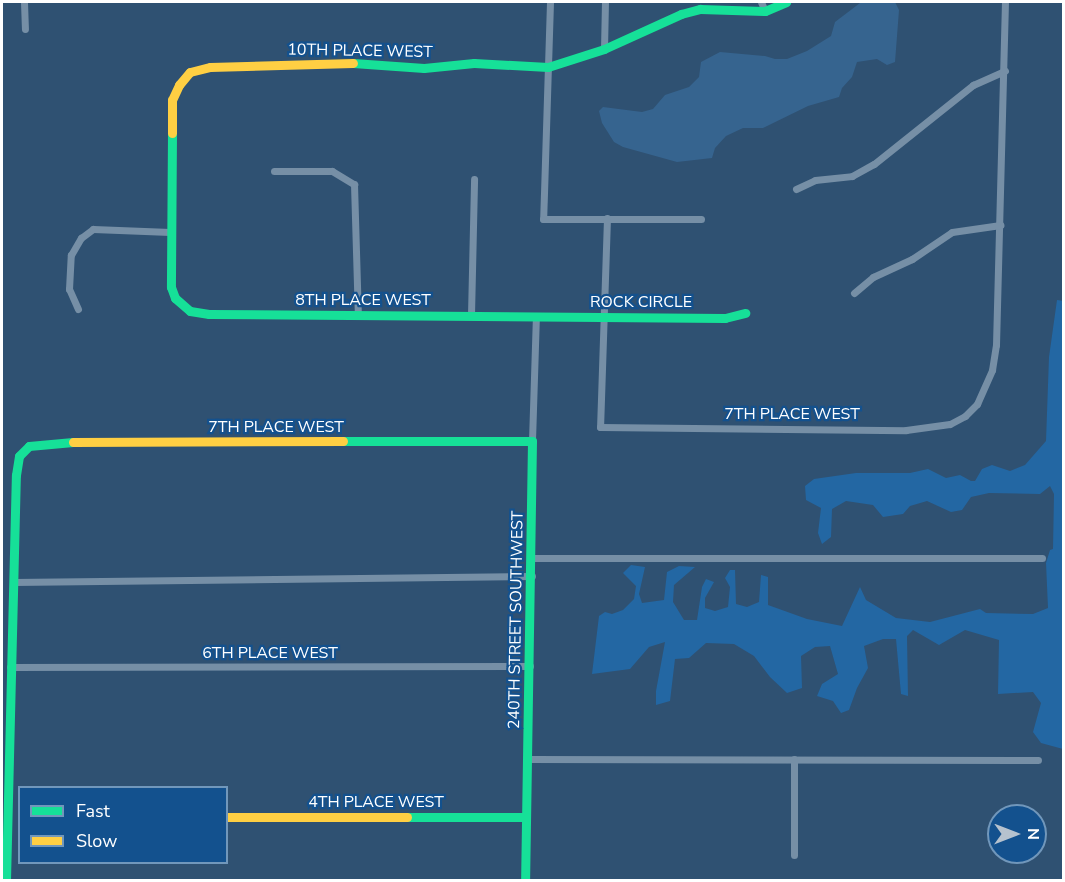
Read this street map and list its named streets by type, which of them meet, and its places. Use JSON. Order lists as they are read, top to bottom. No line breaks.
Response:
{"streets":{"street":["10TH PLACE WEST","8TH PLACE WEST","ROCK CIRCLE","7TH PLACE WEST","240TH STREET SOUTHWEST","6TH PLACE WEST","4TH PLACE WEST"]},"crossings":[["10TH PLACE WEST","8TH PLACE WEST"],["8TH PLACE WEST","ROCK CIRCLE"],["8TH PLACE WEST","240TH STREET SOUTHWEST"],["ROCK CIRCLE","7TH PLACE WEST"],["ROCK CIRCLE","240TH STREET SOUTHWEST"],["7TH PLACE WEST","240TH STREET SOUTHWEST"],["240TH STREET SOUTHWEST","6TH PLACE WEST"],["240TH STREET SOUTHWEST","4TH PLACE WEST"]],"legend":["Fast","Slow"],"north":"right"}
